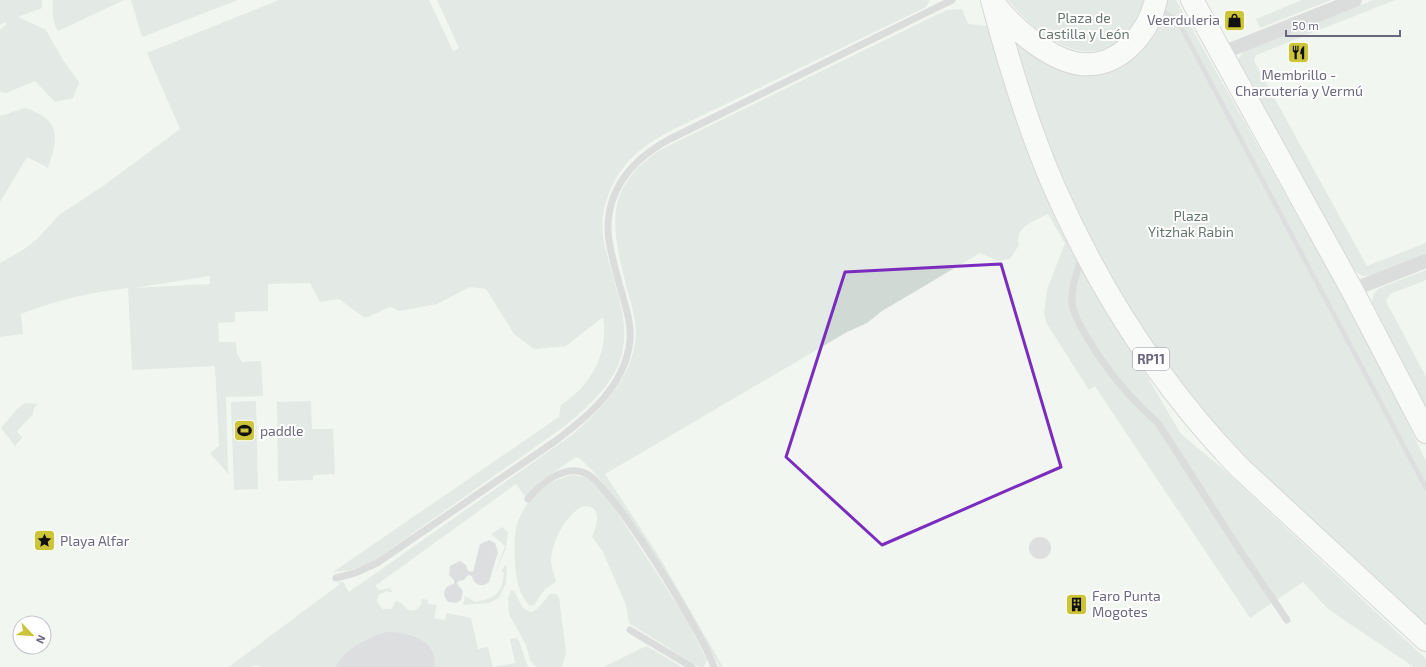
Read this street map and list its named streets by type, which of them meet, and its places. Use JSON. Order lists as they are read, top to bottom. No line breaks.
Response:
{"streets":{"main road":["RP11"]},"parks":["Plaza de Castilla y León","Plaza Yitzhak Rabin"],"places":{"shop":["Veerduleria"],"restaurant":["Membrillo - Charcutería y Vermú"],"sports":["paddle"],"place":["Playa Alfar"],"building":["Faro Punta Mogotes"]},"scale_bar":"50 m","north":"bottom right"}
